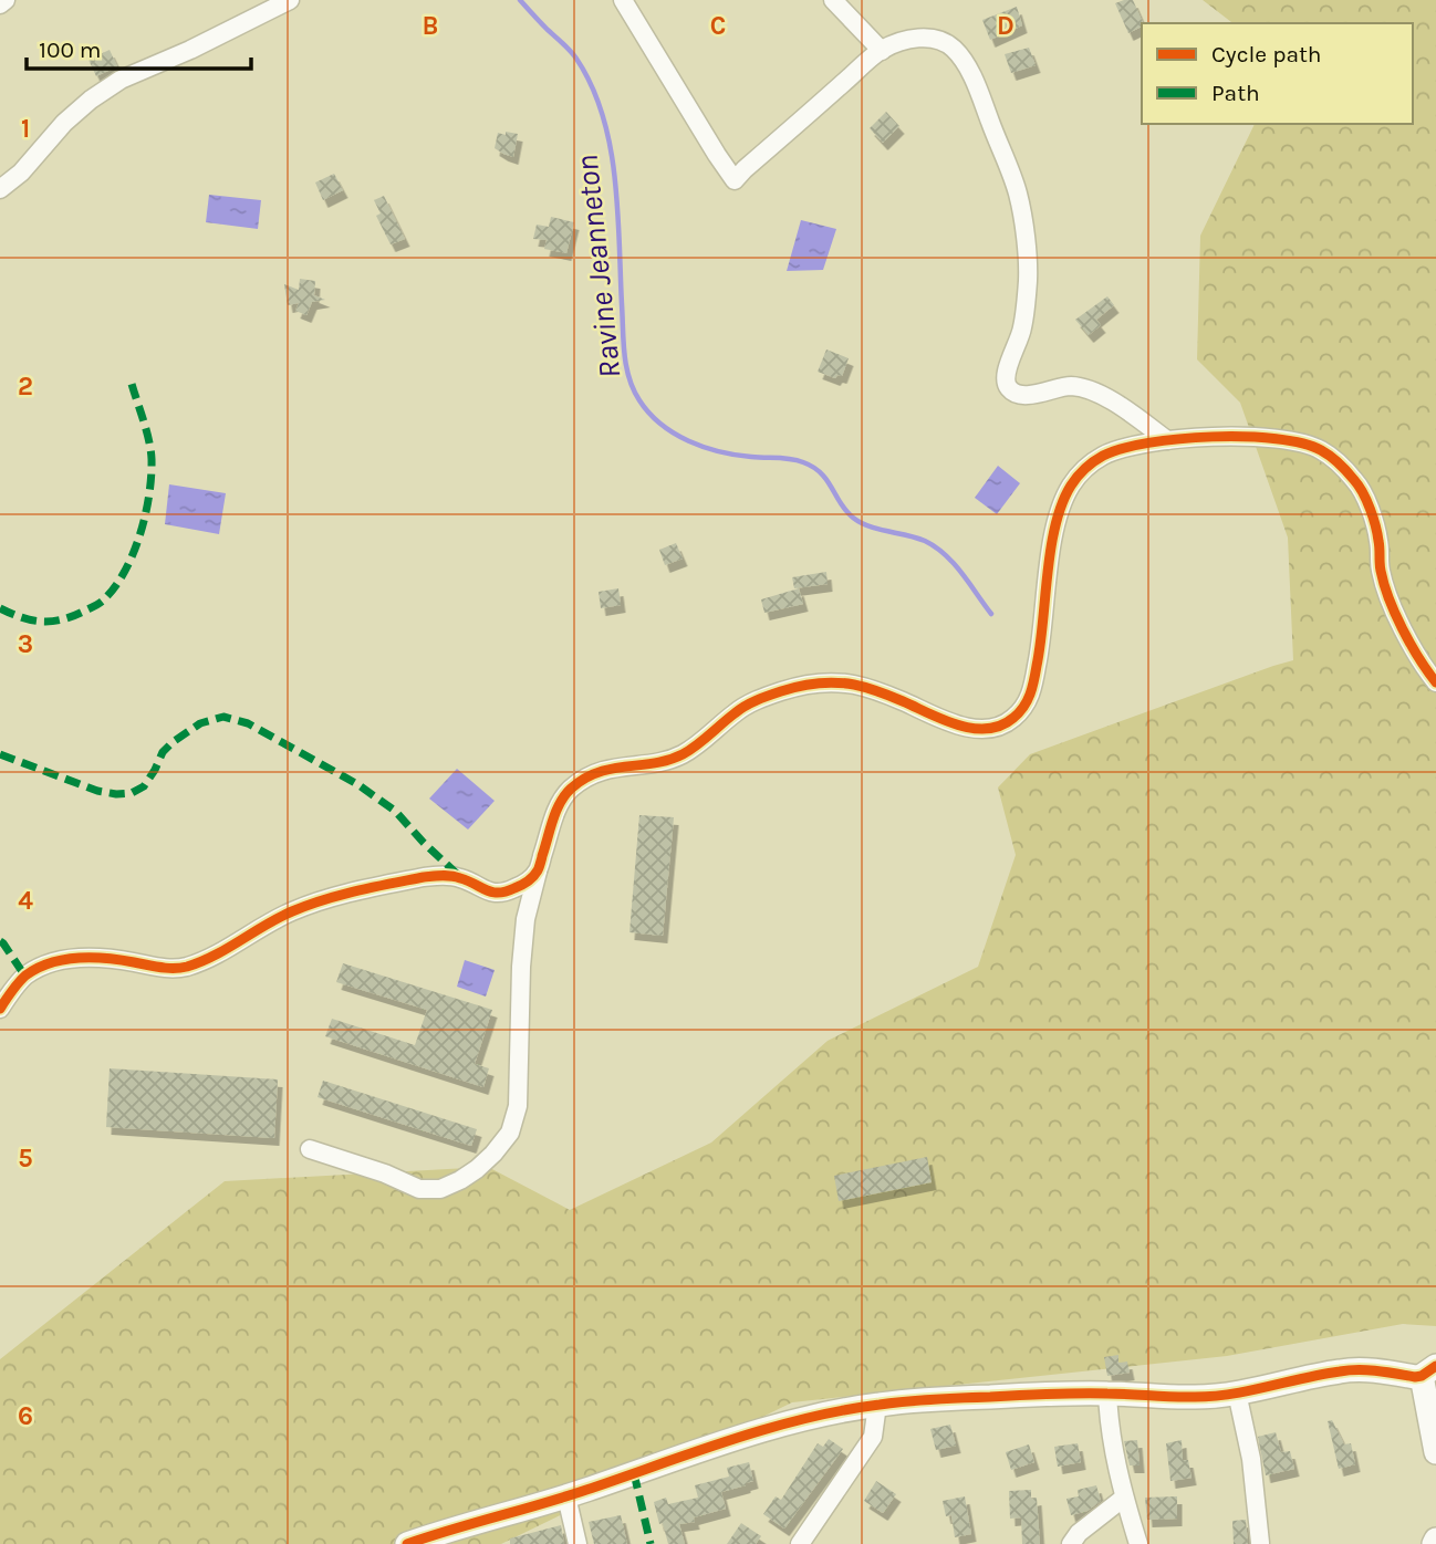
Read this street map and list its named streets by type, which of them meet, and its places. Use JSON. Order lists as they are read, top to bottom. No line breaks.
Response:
{"water":["Ravine Jeanneton"],"legend":["Cycle path","Path"],"scale_bar":"100 m","grid":{"columns":["B","C","D"],"rows":["1","2","3","4","5","6"]}}
